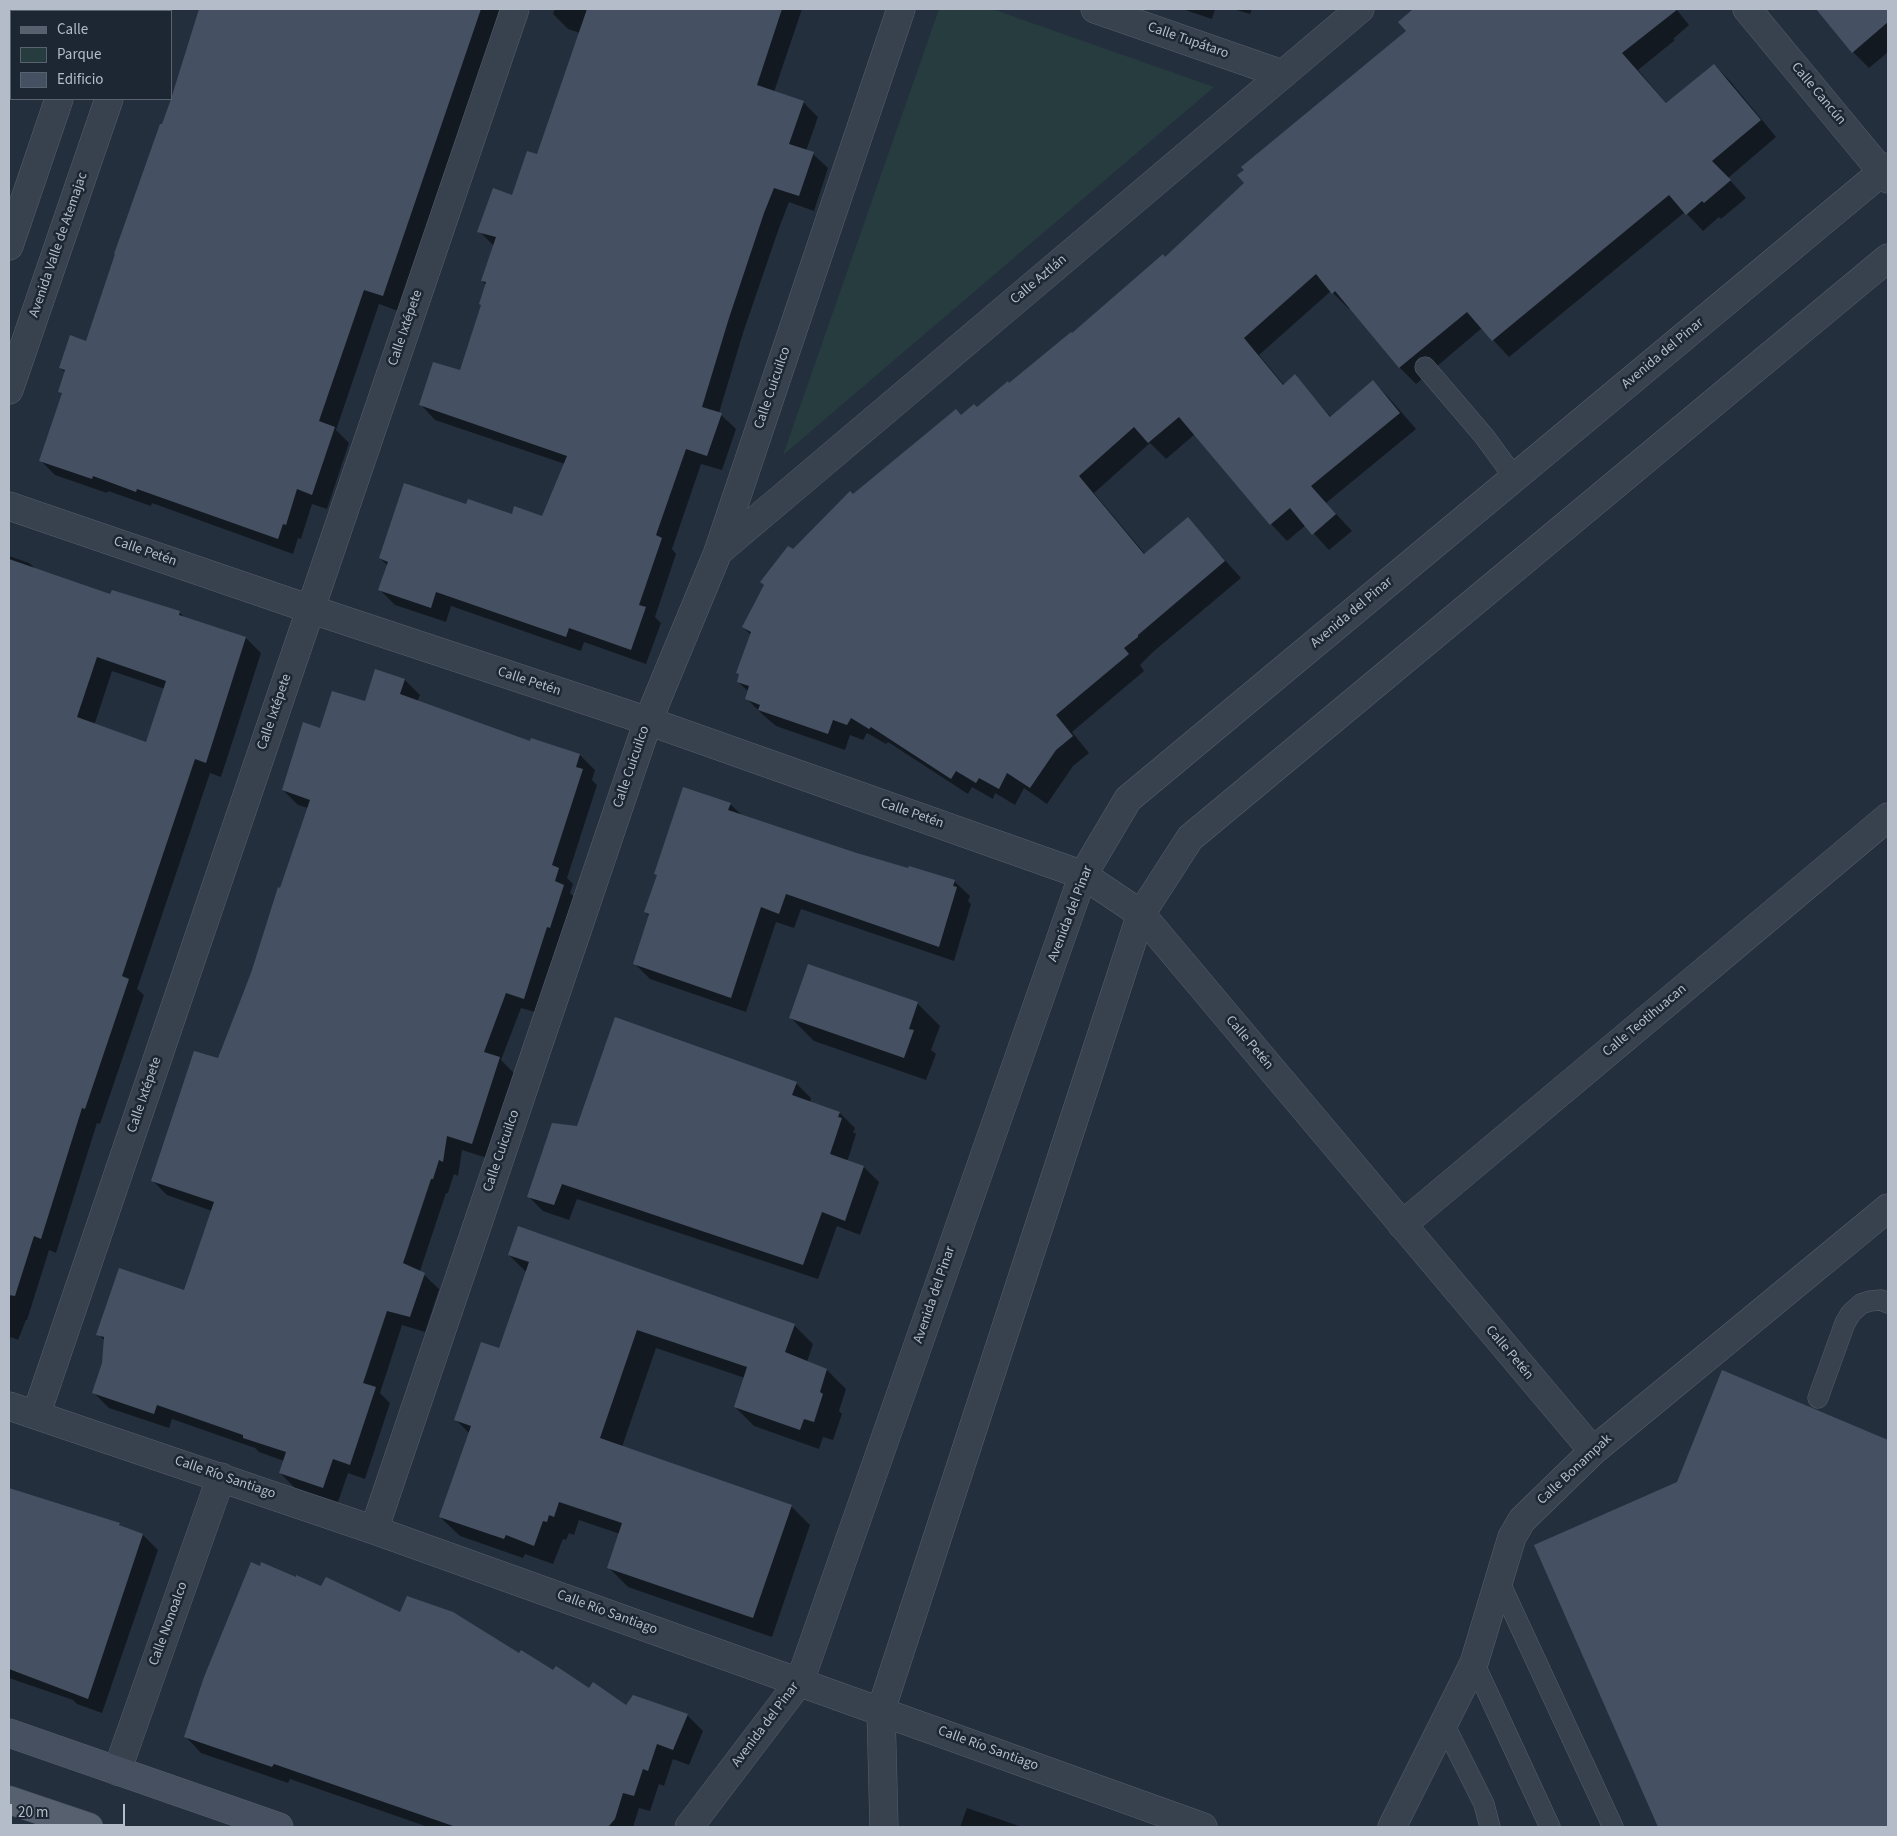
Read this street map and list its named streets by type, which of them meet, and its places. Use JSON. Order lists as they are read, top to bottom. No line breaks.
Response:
{"streets":{"street":["Calle Tupátaro","Calle Cancún","Avenida Valle de Atemajac","Calle Aztlán","Calle Ixtépete","Avenida del Pinar","Calle Cuicuilco","Calle Petén","Calle Teotihuacan","Calle Bonampak","Calle Río Santiago","Calle Nonoalco"]},"crossings":[["Calle Tupátaro","Calle Aztlán"],["Calle Cancún","Avenida del Pinar"],["Calle Aztlán","Calle Cuicuilco"],["Calle Ixtépete","Calle Petén"],["Calle Ixtépete","Calle Río Santiago"],["Avenida del Pinar","Calle Petén"],["Avenida del Pinar","Calle Río Santiago"],["Calle Cuicuilco","Calle Petén"],["Calle Cuicuilco","Calle Río Santiago"],["Calle Petén","Calle Teotihuacan"],["Calle Petén","Calle Bonampak"],["Calle Río Santiago","Calle Nonoalco"]],"legend":["Calle","Parque","Edificio"],"scale_bar":"20 m"}
